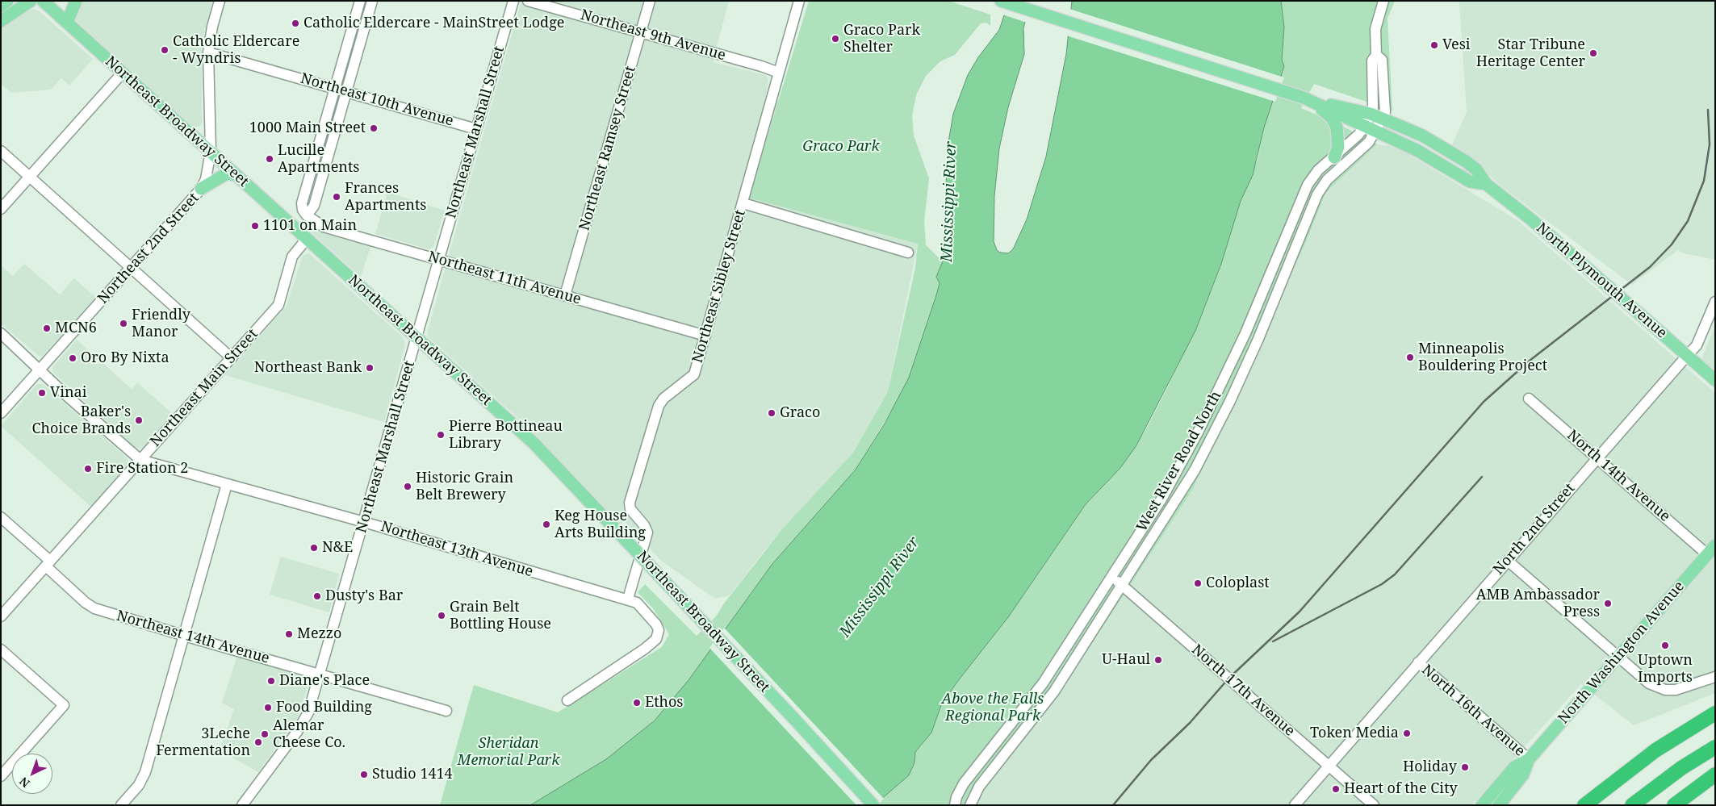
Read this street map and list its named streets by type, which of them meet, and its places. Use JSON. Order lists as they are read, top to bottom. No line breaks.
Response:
{"streets":{"main road":["Northeast Broadway Street","North Plymouth Avenue","North Washington Avenue"],"street":["Northeast 9th Avenue","Northeast 10th Avenue","Northeast Marshall Street","Northeast Ramsey Street","Northeast 2nd Street","Northeast 11th Avenue","Northeast Sibley Street","Northeast Main Street","West River Road North","North 14th Avenue","North 2nd Street","Northeast 13th Avenue","Northeast 14th Avenue","North 17th Avenue","North 16th Avenue"]},"crossings":[["Northeast 9th Avenue","Northeast Ramsey Street"],["Northeast 9th Avenue","Northeast Sibley Street"],["Northeast 10th Avenue","Northeast Marshall Street"],["Northeast 10th Avenue","Northeast 2nd Street"],["Northeast Broadway Street","Northeast Marshall Street"],["Northeast Broadway Street","Northeast 2nd Street"],["Northeast Broadway Street","Northeast Main Street"],["Northeast Marshall Street","Northeast 11th Avenue"],["Northeast Marshall Street","Northeast 13th Avenue"],["Northeast Marshall Street","Northeast 14th Avenue"],["Northeast Ramsey Street","Northeast 11th Avenue"],["Northeast 2nd Street","Northeast 13th Avenue"],["Northeast 11th Avenue","Northeast Sibley Street"],["North Plymouth Avenue","West River Road North"],["North Plymouth Avenue","North 2nd Street"],["Northeast Sibley Street","Northeast 13th Avenue"],["Northeast Main Street","Northeast 13th Avenue"],["Northeast Main Street","Northeast 14th Avenue"],["West River Road North","North 17th Avenue"],["North 14th Avenue","North 2nd Street"],["North 14th Avenue","North Washington Avenue"],["North 2nd Street","North 17th Avenue"],["North 2nd Street","North 16th Avenue"],["North Washington Avenue","North 16th Avenue"]],"water":["Mississippi River"],"parks":["Graco Park","Above the Falls Regional Park","Sheridan Memorial Park"],"places":["Catholic Eldercare - MainStreet Lodge","Graco Park Shelter","Vesi","Catholic Eldercare - Wyndris","Star Tribune Heritage Center","1000 Main Street","Lucille Apartments","Frances Apartments","1101 on Main","Friendly Manor","MCN6","Minneapolis Bouldering Project","Oro By Nixta","Northeast Bank","Vinai","Graco","Baker's Choice Brands","Pierre Bottineau Library","Fire Station 2","Historic Grain Belt Brewery","Keg House Arts Building","N&E","Coloplast","Dusty's Bar","AMB Ambassador Press","Grain Belt Bottling House","Mezzo","Uptown Imports","U-Haul","Diane's Place","Ethos","Food Building","Token Media","Alemar Cheese Co.","3Leche Fermentation","Holiday","Studio 1414","Heart of the City"],"north":"bottom left"}
